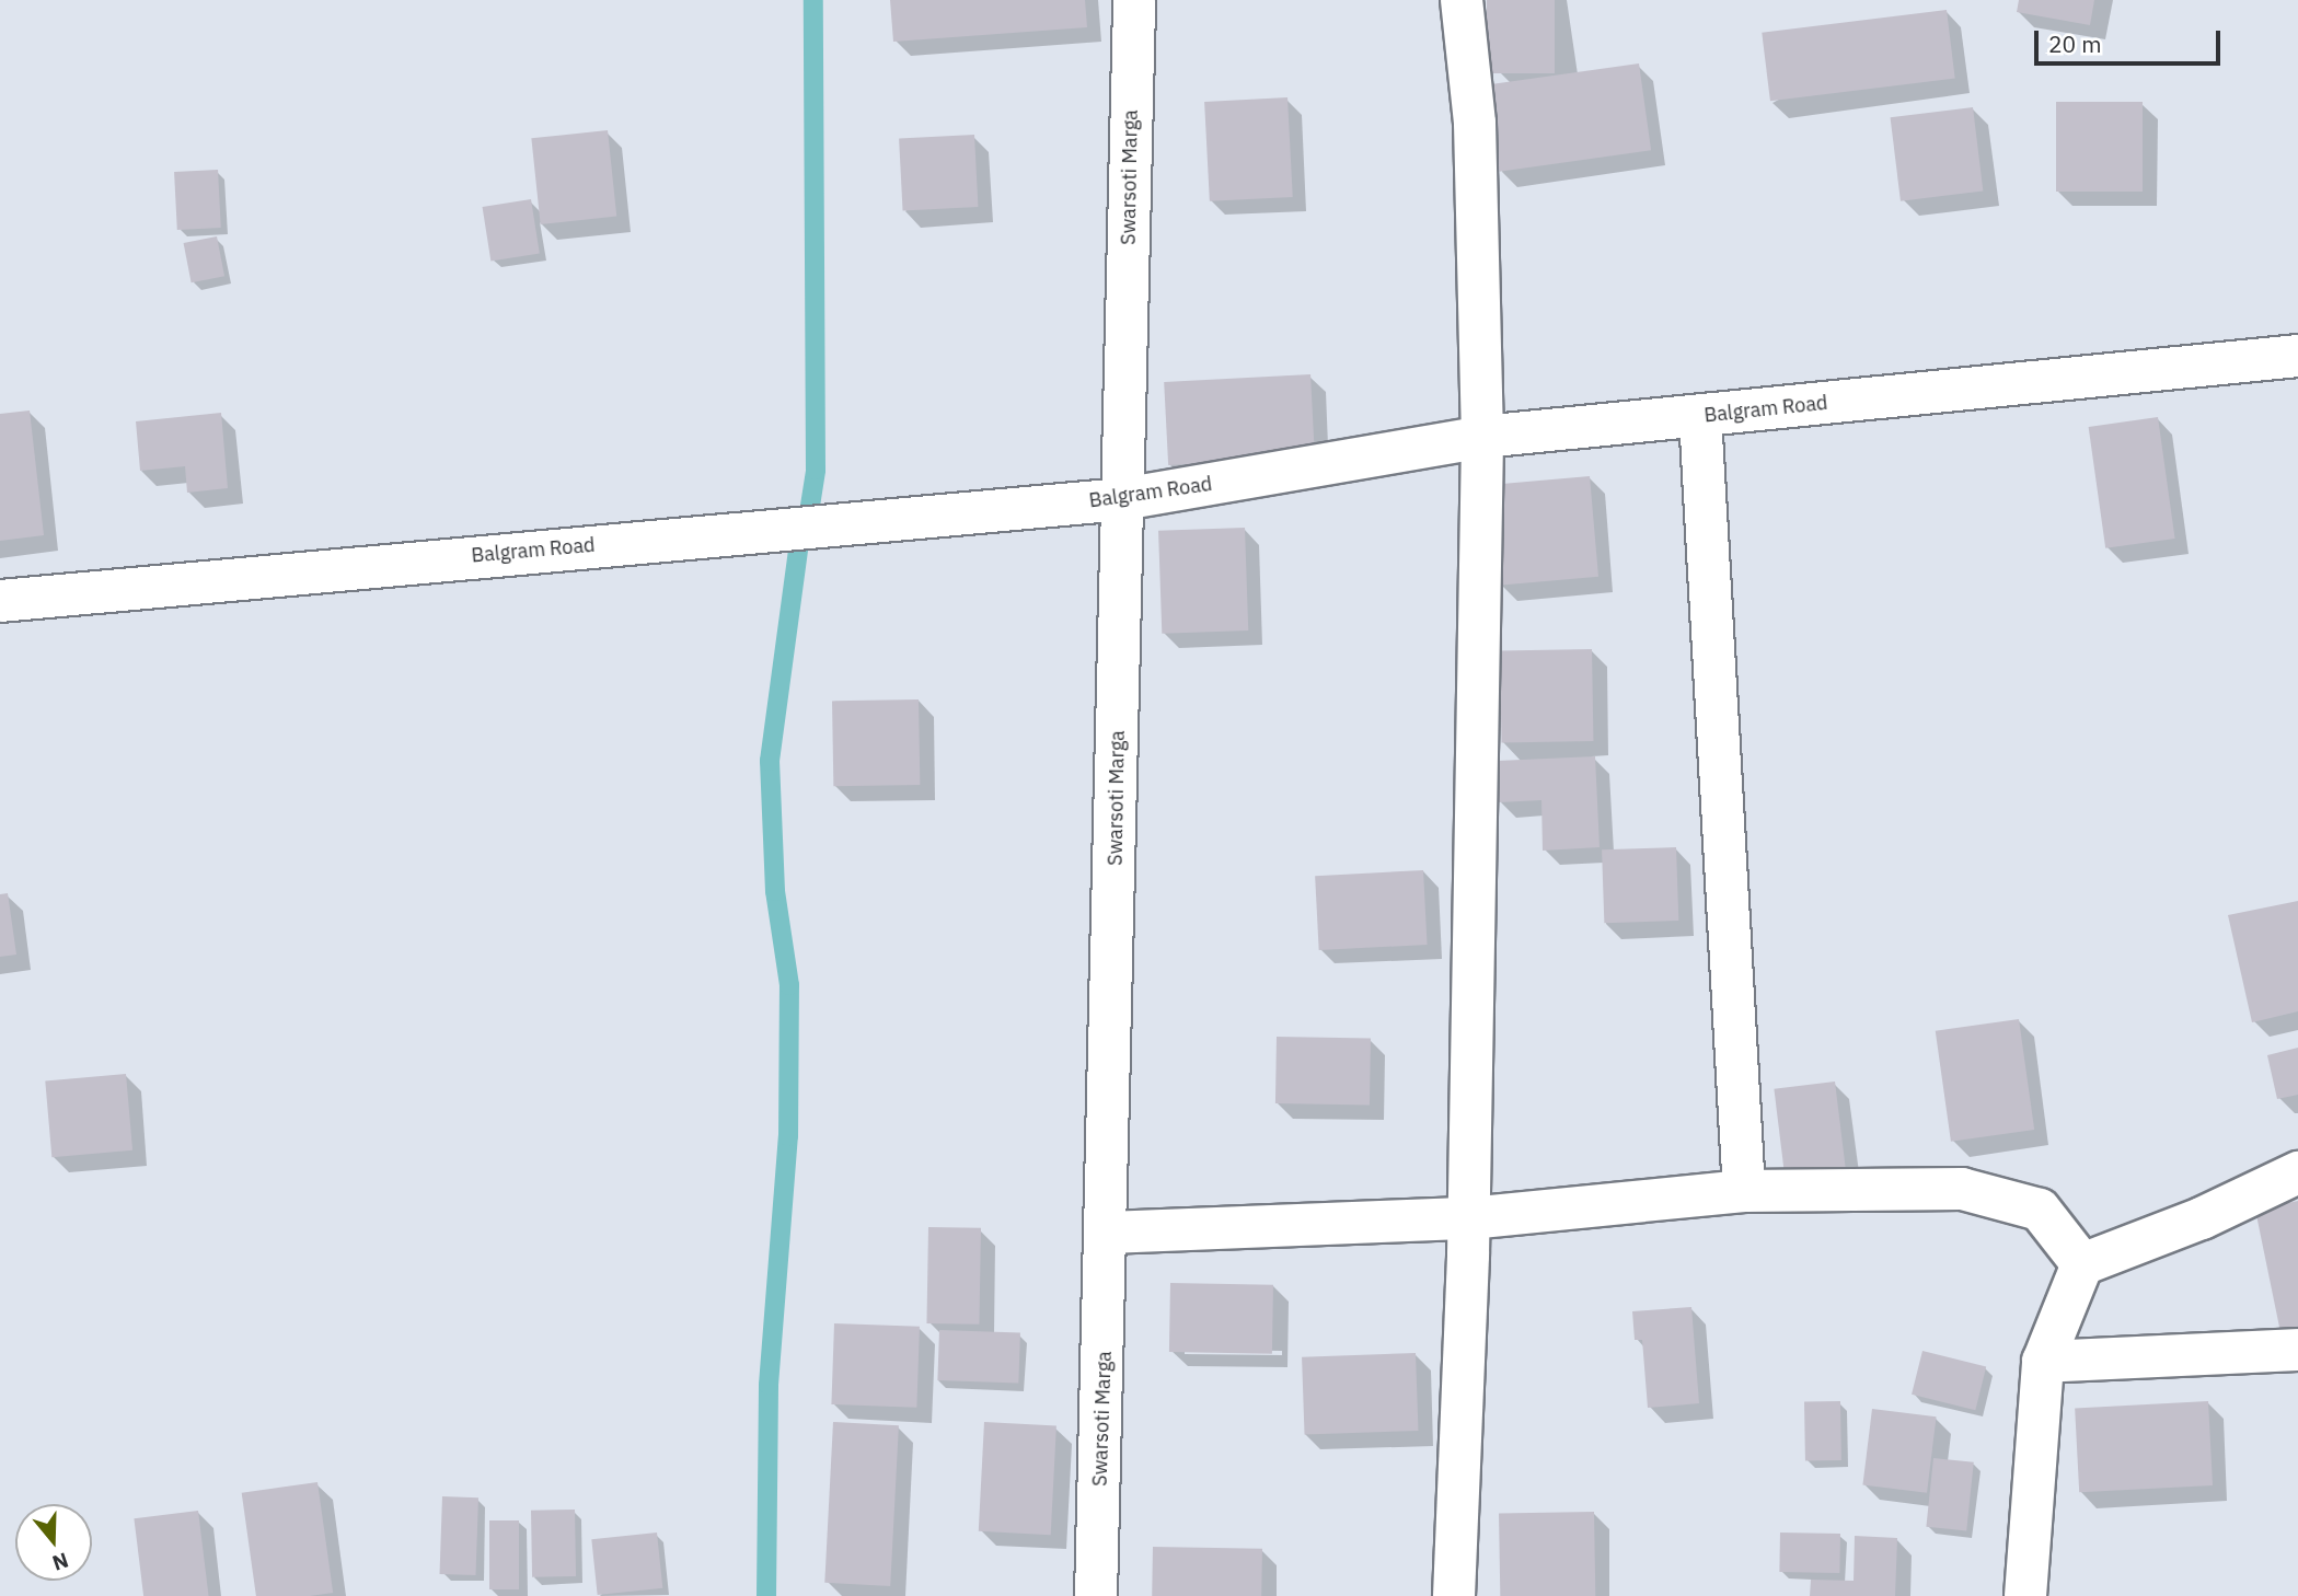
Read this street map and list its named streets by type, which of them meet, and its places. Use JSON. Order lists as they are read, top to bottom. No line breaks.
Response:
{"streets":{"street":["Swarsoti Marga","Balgram Road"]},"crossings":[["Swarsoti Marga","Balgram Road"]],"scale_bar":"20 m","north":"bottom"}
